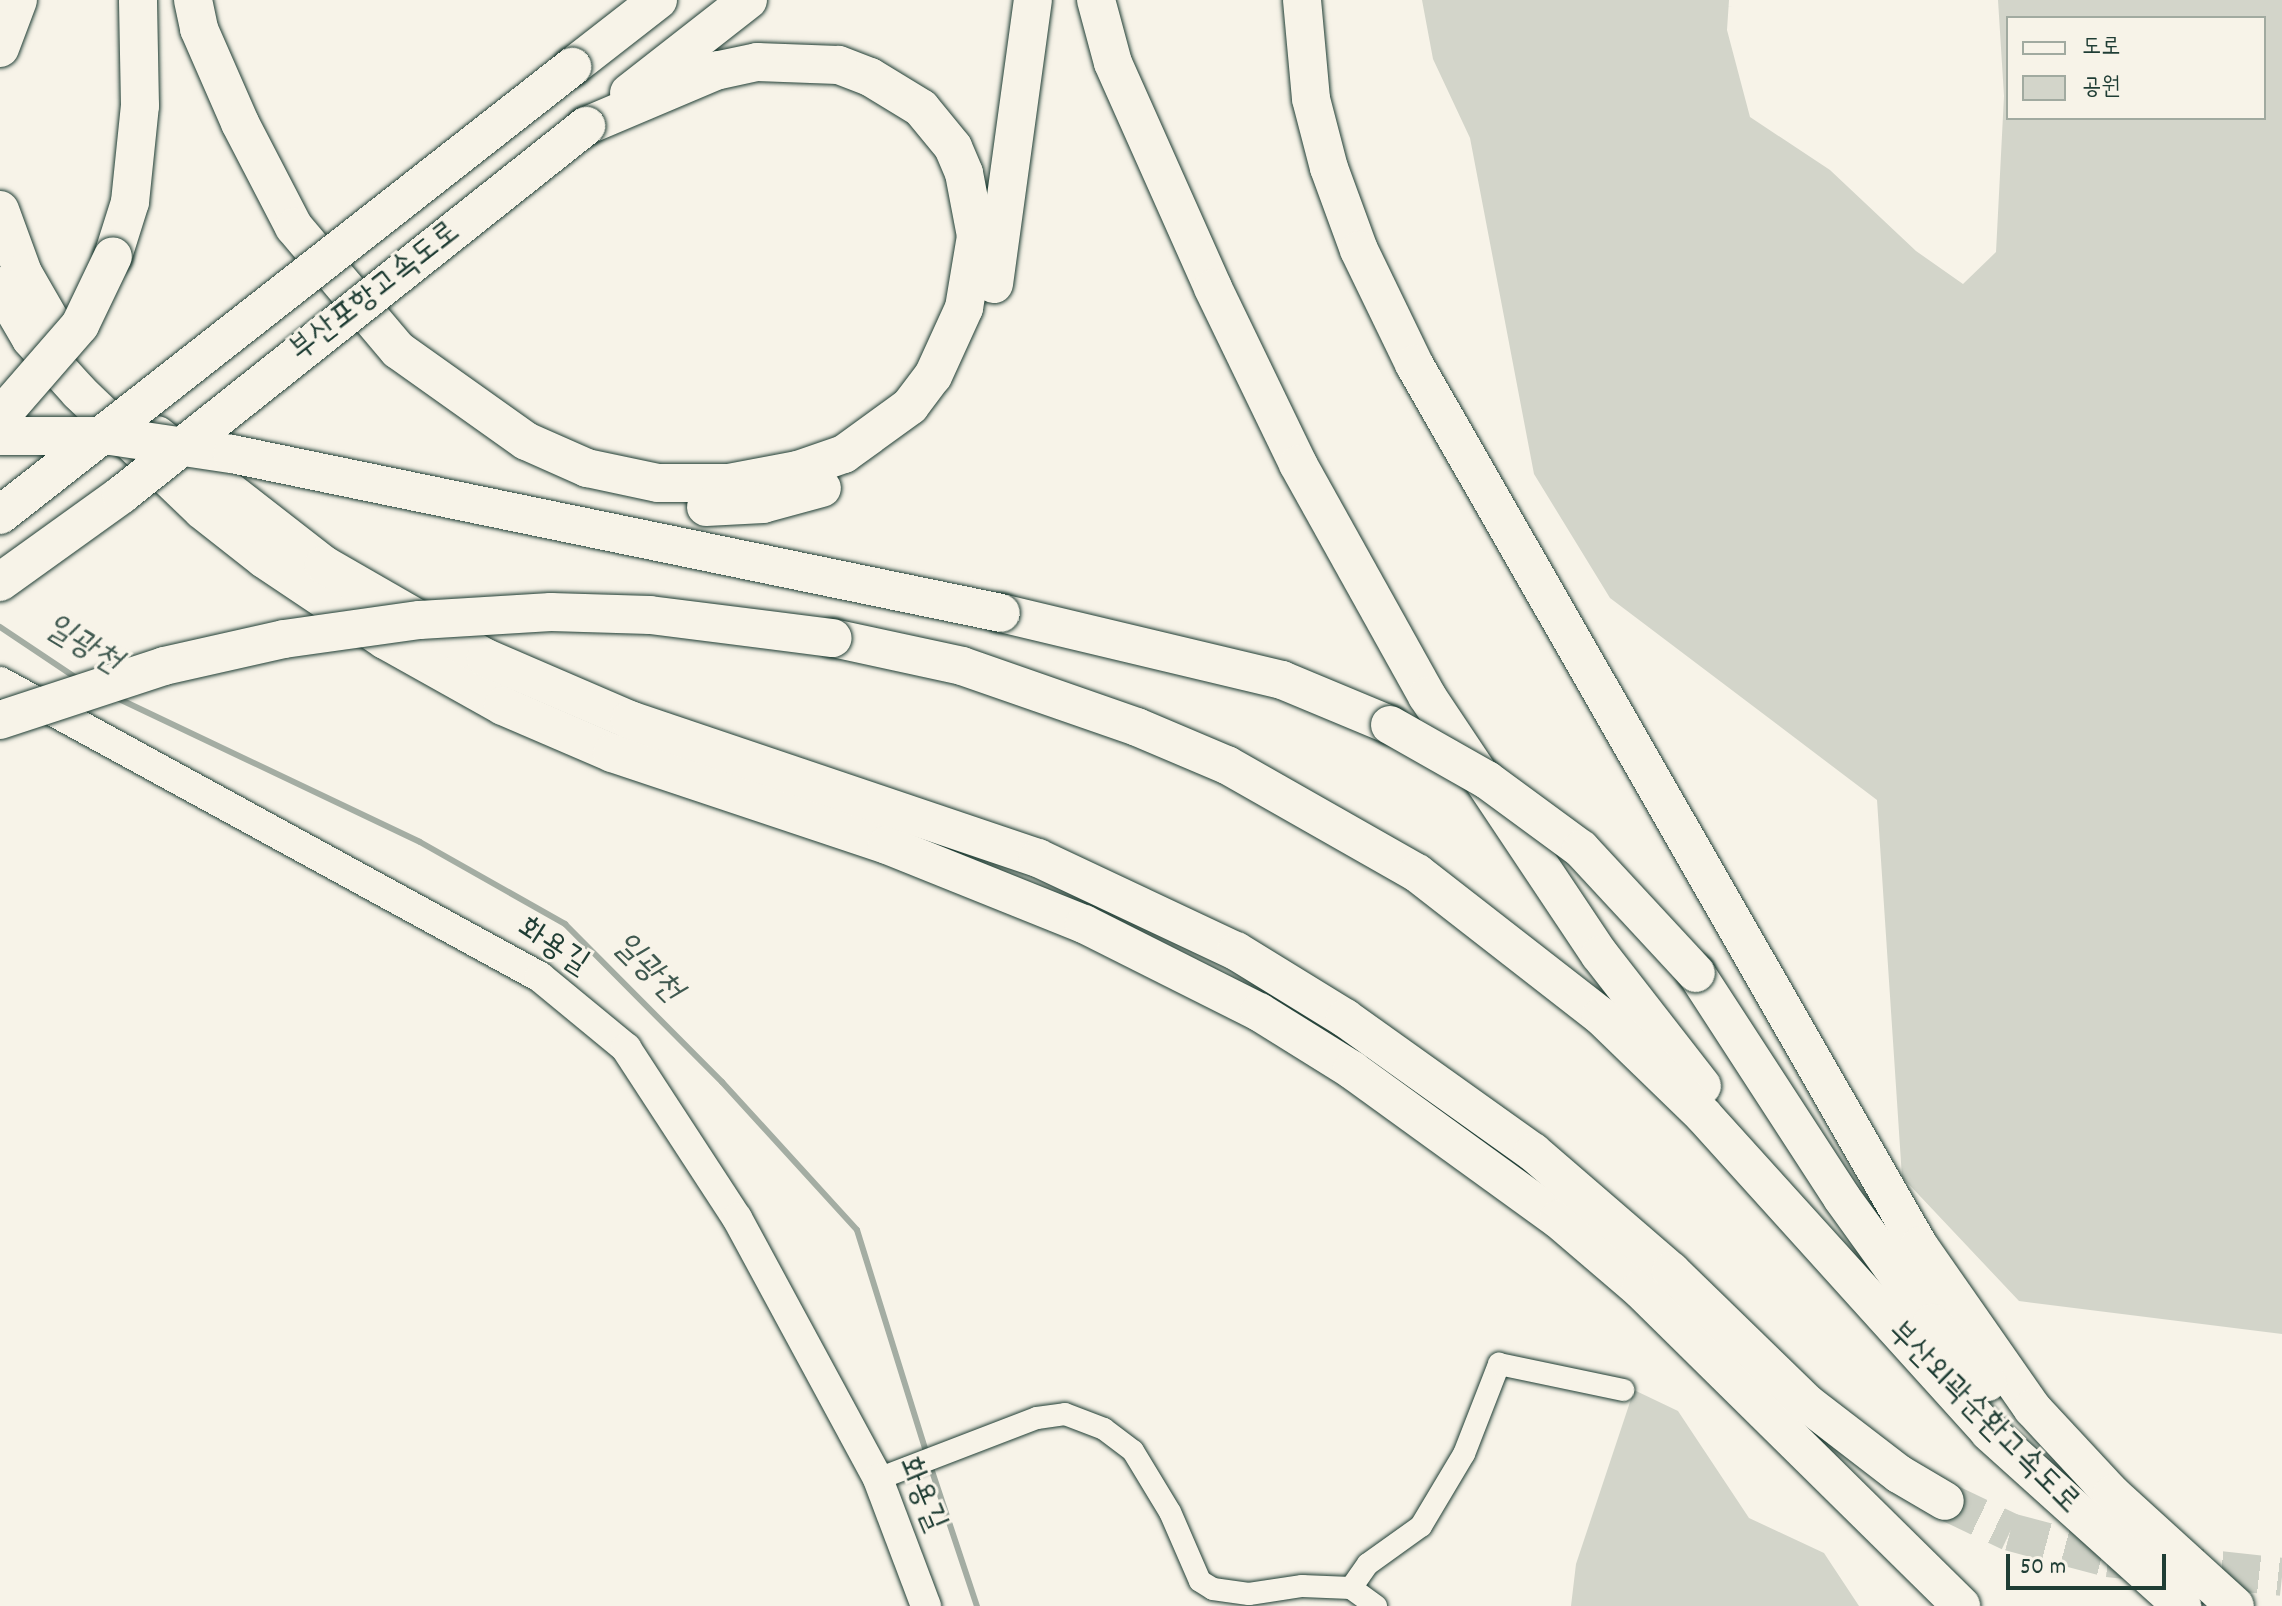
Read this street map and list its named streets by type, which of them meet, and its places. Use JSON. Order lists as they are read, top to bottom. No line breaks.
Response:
{"streets":{"highway":["부산포항고속도로","부산외곽순환고속도로"],"main road":["화용길"]},"water":["일광천"],"legend":["도로","공원"],"scale_bar":"50 m"}
